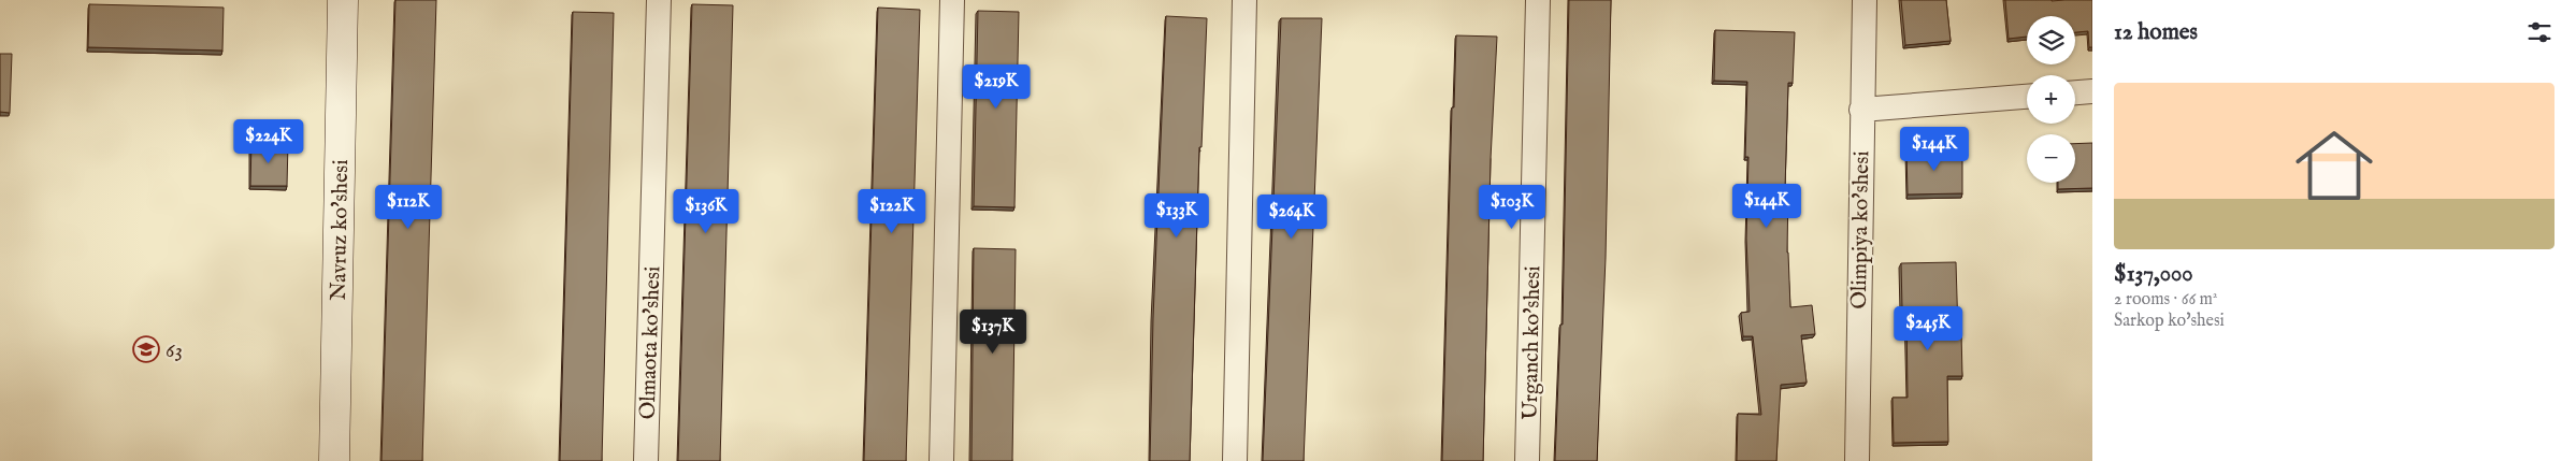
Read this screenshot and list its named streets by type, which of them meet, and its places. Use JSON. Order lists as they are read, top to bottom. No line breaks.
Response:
{"streets":{"street":["Navruz ko'shesi","Olimpiya ko'shesi","Olmaota ko'shesi","Urganch ko'shesi"]},"places":{"school or university":["63"]},"page":{"heading":"12 homes","map_buttons":["+","−"],"price":["$219K","$224K","$144K","$144K","$112K","$103K","$136K","$122K","$133K","$264K","$245K","$137K"],"list":[{"name":"$137,000","note":"2 rooms · 66 m² · Sarkop ko'shesi"}]}}
